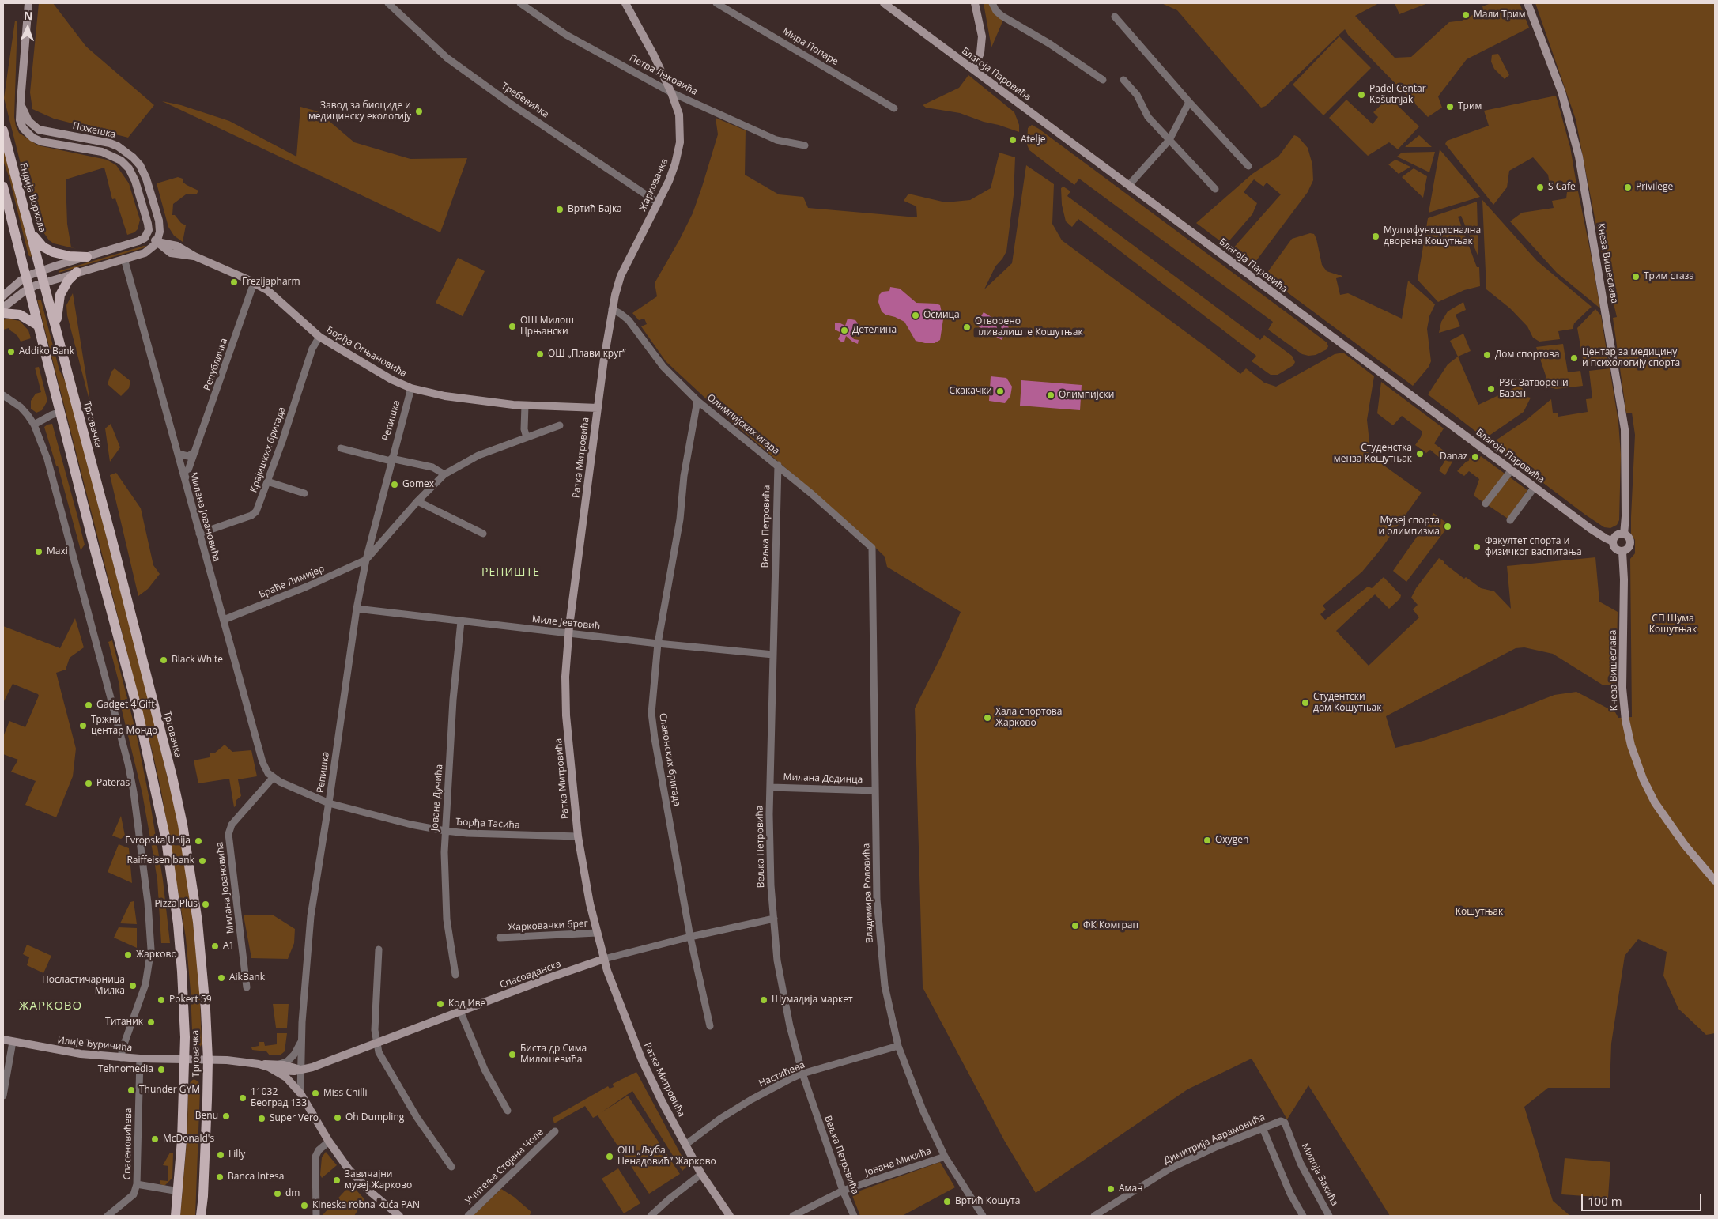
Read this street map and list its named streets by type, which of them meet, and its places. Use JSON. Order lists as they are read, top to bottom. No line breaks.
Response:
{"streets":{"main road":["Ендија Ворхола","Трговачка"],"street":["Мира Попаре","Благоја Паровића","Петра Лековића","Требевићка","Пожешка","Жарковачка","Кнеза Вишеслава","Ђорђа Огњановића","Републичка","Репишка","Олимпијских игара","Крајишких бригада","Ратка Митровића","Милана Јовановића","Вељка Петровића","Браће Лимијер","Миле Јевтовић","Славонских бригада","Милана Дединца","Јована Дучића","Ђорђа Тасића","Владимира Роловића","Жарковачки брег","Спасовданска","Илије Ђуричића","Настићева","Димитрија Аврамовића","Спасеновићева","Јована Микића","Учитеља Стојана Чоле","Милоја Закића"]},"crossings":[["Благоја Паровића","Кнеза Вишеслава"],["Петра Лековића","Жарковачка"],["Требевићка","Жарковачка"],["Пожешка","Ђорђа Огњановића"],["Жарковачка","Олимпијских игара"],["Жарковачка","Ратка Митровића"],["Ендија Ворхола","Трговачка"],["Ђорђа Огњановића","Републичка"],["Ђорђа Огњановића","Репишка"],["Ђорђа Огњановића","Крајишких бригада"],["Ђорђа Огњановића","Ратка Митровића"],["Републичка","Милана Јовановића"],["Репишка","Браће Лимијер"],["Репишка","Миле Јевтовић"],["Репишка","Ђорђа Тасића"],["Репишка","Спасовданска"],["Трговачка","Илије Ђуричића"],["Олимпијских игара","Ратка Митровића"],["Олимпијских игара","Вељка Петровића"],["Олимпијских игара","Славонских бригада"],["Олимпијских игара","Владимира Роловића"],["Крајишких бригада","Милана Јовановића"],["Ратка Митровића","Миле Јевтовић"],["Ратка Митровића","Ђорђа Тасића"],["Ратка Митровића","Жарковачки брег"],["Ратка Митровића","Спасовданска"],["Ратка Митровића","Настићева"],["Милана Јовановића","Браће Лимијер"],["Вељка Петровића","Миле Јевтовић"],["Вељка Петровића","Милана Дединца"],["Вељка Петровића","Спасовданска"],["Вељка Петровића","Настићева"],["Вељка Петровића","Јована Микића"],["Миле Јевтовић","Славонских бригада"],["Миле Јевтовић","Јована Дучића"],["Славонских бригада","Спасовданска"],["Милана Дединца","Владимира Роловића"],["Јована Дучића","Ђорђа Тасића"],["Владимира Роловића","Настићева"],["Владимира Роловића","Јована Микића"],["Илије Ђуричића","Спасеновићева"],["Димитрија Аврамовића","Милоја Закића"]],"districts":["РЕПИШТЕ","ЖАРКОВО"],"parks":["СП Шума Кошутњак","Кошутњак"],"places":["Мали Трим","Padel Centar Košutnjak","Трим","Завод за биоциде и медицинску екологију","Atelje","S Cafe","Privilege","Вртић Бајка","Мултифункционална дворана Кошутњак","Трим стаза","Frezijapharm","Осмица","ОШ Милош Црњански","Отворено пливалиште Кошутњак","Детелина","Addiko Bank","ОШ „Плави круг”","Дом спортова","Центар за медицину и психологију спорта","РЗС Затворени Базен","Скакачки","Олимпијски","Студенстка менза Кошутњак","Danaz","Gomex","Музеј спорта и олимпизма","Факултет спорта и физичког васпитања","Maxi","Black White","Студентски дом Кошутњак","Gadget 4 Gift","Хала спортова Жарково","Тржни центар Мондо","Pateras","Oxygen","Evropska Unija","Raiffeisen bank","Pizza Plus","ФК Комграп","A1","Жарково","AikBank","Посластичарница Милка","Pokert 59","Шумадија маркет","Код Иве","Титаник","Биста др Сима Милошевића","Tehnomedia","Thunder GYM","Miss Chilli","11032 Београд 133","Benu","Oh Dumpling","Super Vero","McDonald's","Lilly","ОШ „Љуба Ненадовић” Жарково","Banca Intesa","Завичајни музеј Жарково","Аман","dm","Вртић Кошута","Kineska robna kuća PAN"],"scale_bar":"100 m","north":"top"}
